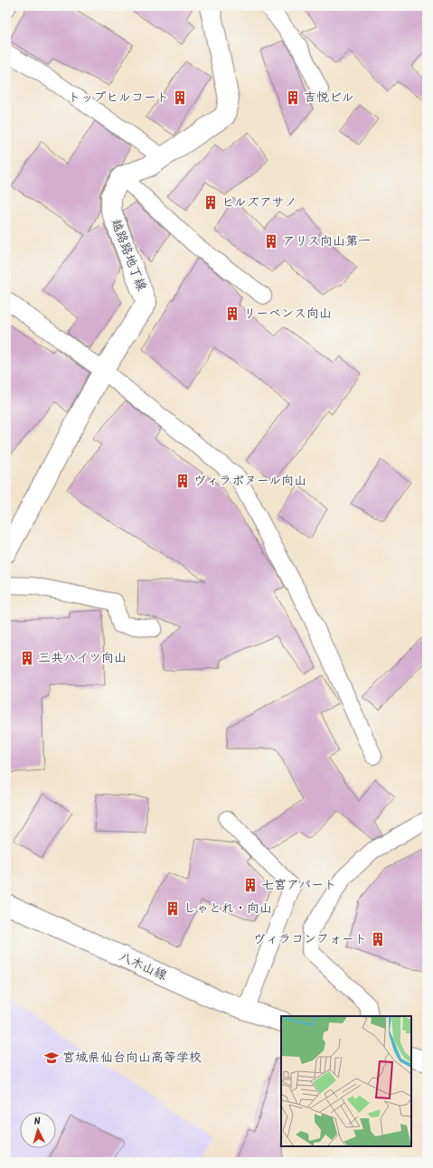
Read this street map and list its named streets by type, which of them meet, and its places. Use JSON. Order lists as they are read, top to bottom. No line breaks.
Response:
{"streets":{"street":["越路路地丁線","八木山線"]},"places":{"building":["トップヒルコート","吉悦ビル","ヒルズアサノ","アリス向山第一","リーベンス向山","ヴィラボヌール向山","三共ハイツ向山","七宮アパート","しゃとれ・向山","ヴィラコンフォート"],"school or university":["宮城県仙台向山高等学校"]},"north":"top"}
